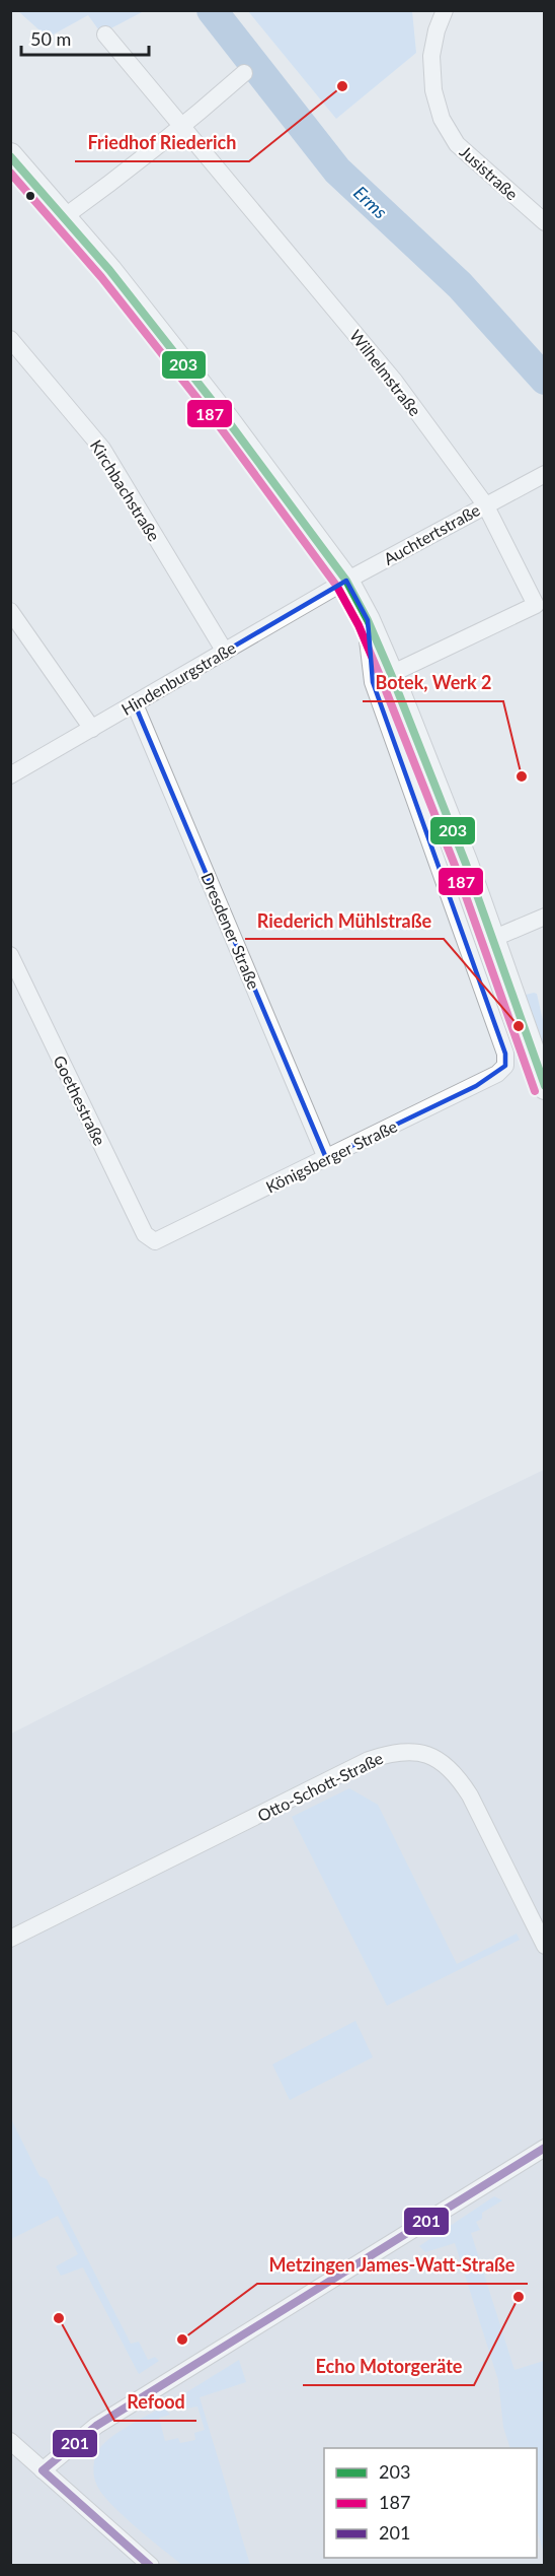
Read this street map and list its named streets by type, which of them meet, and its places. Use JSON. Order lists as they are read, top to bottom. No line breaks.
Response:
{"streets":{"street":["Jusistraße","Wilhelmstraße","Kirchbachstraße","Auchtertstraße","Hindenburgstraße","Dresdener Straße","Goethestraße","Königsberger Straße","Otto-Schott-Straße"]},"crossings":[["Wilhelmstraße","Auchtertstraße"],["Kirchbachstraße","Hindenburgstraße"],["Auchtertstraße","Hindenburgstraße"],["Hindenburgstraße","Dresdener Straße"],["Dresdener Straße","Königsberger Straße"],["Goethestraße","Königsberger Straße"]],"water":["Erms"],"places":["Friedhof Riederich","Botek, Werk 2","Riederich Mühlstraße","Echo Motorgeräte","Refood","Metzingen James-Watt-Straße"],"lines":["transit line 203","transit line 187","transit line 201"],"legend":["203","187","201"],"scale_bar":"50 m"}
